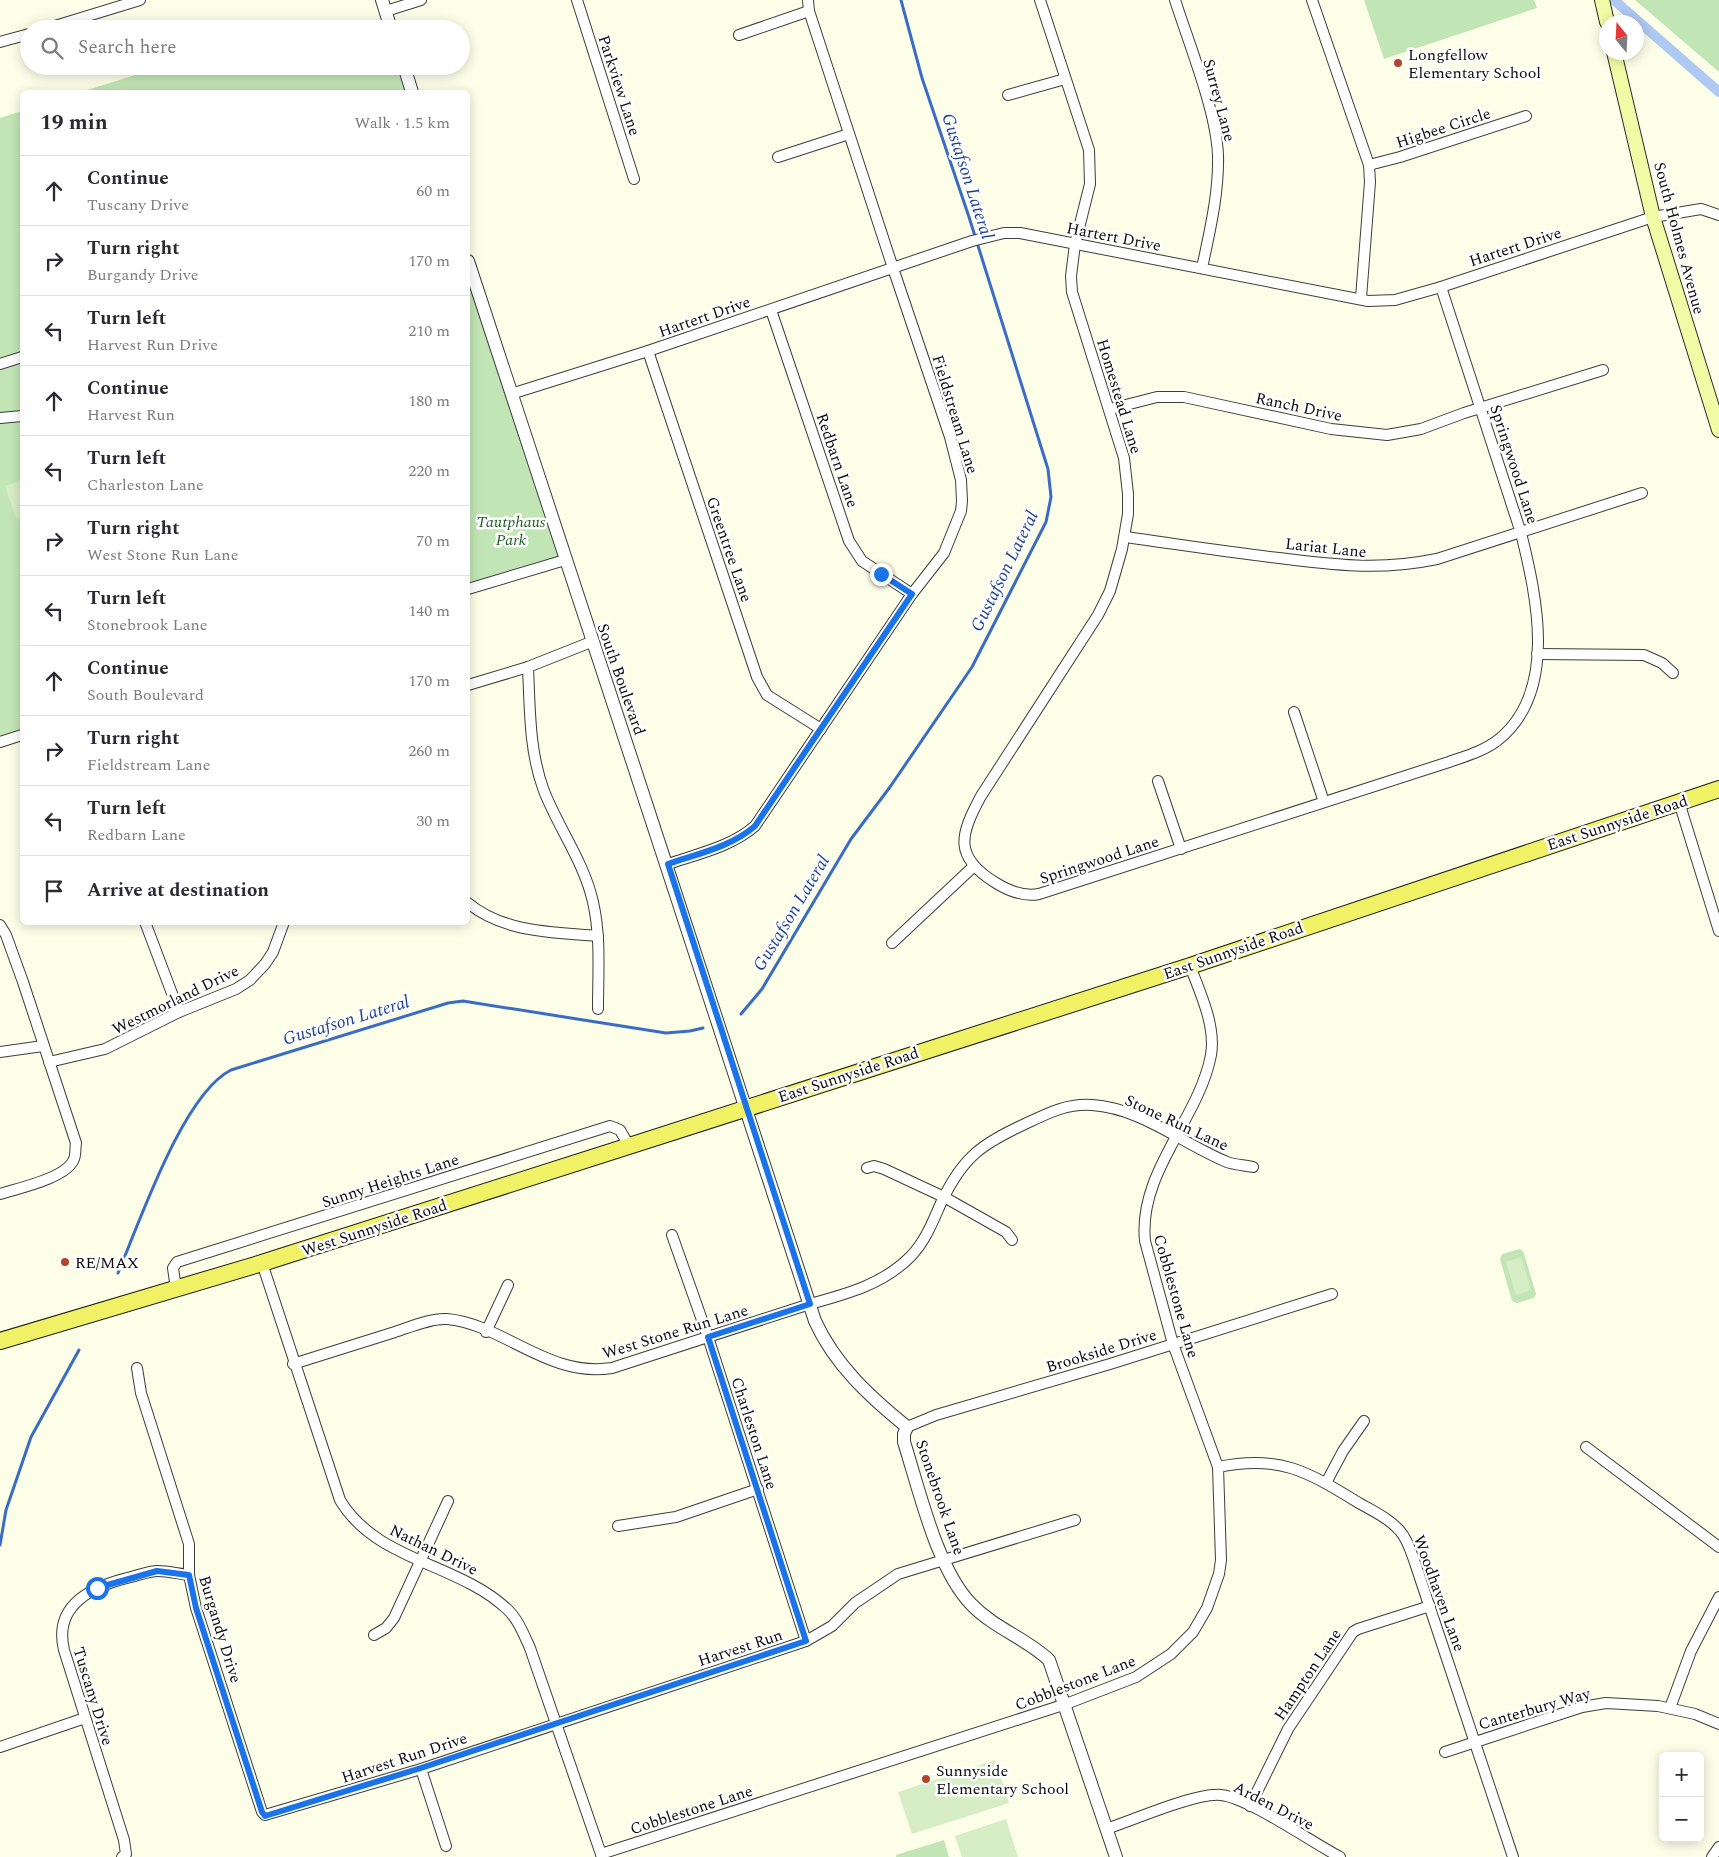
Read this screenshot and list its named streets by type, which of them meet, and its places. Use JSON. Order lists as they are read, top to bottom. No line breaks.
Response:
{"streets":{"main road":["South Holmes Avenue","East Sunnyside Road","West Sunnyside Road"],"street":["Parkview Lane","Surrey Lane","Higbee Circle","Hartert Drive","Homestead Lane","Ranch Drive","Fieldstream Lane","Redbarn Lane","Springwood Lane","Lariat Lane","Greentree Lane","South Boulevard","Westmorland Drive","Stone Run Lane","Sunny Heights Lane","Cobblestone Lane","West Stone Run Lane","Brookside Drive","Charleston Lane","Stonebrook Lane","Nathan Drive","Woodhaven Lane","Burgandy Drive","Harvest Run","Hampton Lane","Tuscany Drive","Canterbury Way","Harvest Run Drive","Arden Drive"]},"crossings":[["Surrey Lane","Hartert Drive"],["Hartert Drive","South Holmes Avenue"],["Hartert Drive","Homestead Lane"],["Hartert Drive","Fieldstream Lane"],["Hartert Drive","Redbarn Lane"],["Hartert Drive","Springwood Lane"],["Hartert Drive","Greentree Lane"],["Hartert Drive","South Boulevard"],["Homestead Lane","Ranch Drive"],["Homestead Lane","Springwood Lane"],["Homestead Lane","Lariat Lane"],["Ranch Drive","Springwood Lane"],["Fieldstream Lane","Redbarn Lane"],["Fieldstream Lane","Greentree Lane"],["Fieldstream Lane","South Boulevard"],["Springwood Lane","Lariat Lane"],["South Boulevard","East Sunnyside Road"],["South Boulevard","West Sunnyside Road"],["South Boulevard","Stonebrook Lane"],["East Sunnyside Road","West Sunnyside Road"],["East Sunnyside Road","Cobblestone Lane"],["East Sunnyside Road","Stonebrook Lane"],["Stone Run Lane","Cobblestone Lane"],["Stone Run Lane","West Stone Run Lane"],["Sunny Heights Lane","West Sunnyside Road"],["West Sunnyside Road","Stonebrook Lane"],["West Sunnyside Road","Nathan Drive"],["Cobblestone Lane","Brookside Drive"],["Cobblestone Lane","Stonebrook Lane"],["Cobblestone Lane","Nathan Drive"],["Cobblestone Lane","Woodhaven Lane"],["West Stone Run Lane","Charleston Lane"],["West Stone Run Lane","Stonebrook Lane"],["West Stone Run Lane","Nathan Drive"],["Brookside Drive","Stonebrook Lane"],["Charleston Lane","Harvest Run"],["Stonebrook Lane","Harvest Run"],["Stonebrook Lane","Arden Drive"],["Nathan Drive","Harvest Run"],["Nathan Drive","Harvest Run Drive"],["Woodhaven Lane","Hampton Lane"],["Woodhaven Lane","Canterbury Way"],["Burgandy Drive","Tuscany Drive"],["Burgandy Drive","Harvest Run Drive"],["Harvest Run","Harvest Run Drive"],["Hampton Lane","Arden Drive"]],"water":["Gustafson Lateral"],"parks":["Tautphaus Park"],"places":["Longfellow Elementary School","RE/MAX","Sunnyside Elementary School"],"north":"top","page":{"search":"Search here","heading":["19 min","Walk · 1.5 km"],"list":[["Continue","Tuscany Drive","60 m"],["Turn right","Burgandy Drive","170 m"],["Turn left","Harvest Run Drive","210 m"],["Continue","Harvest Run","180 m"],["Turn left","Charleston Lane","220 m"],["Turn right","West Stone Run Lane","70 m"],["Turn left","Stonebrook Lane","140 m"],["Continue","South Boulevard","170 m"],["Turn right","Fieldstream Lane","260 m"],["Turn left","Redbarn Lane","30 m"],"Arrive at destination"],"map_buttons":["+","−"]}}
